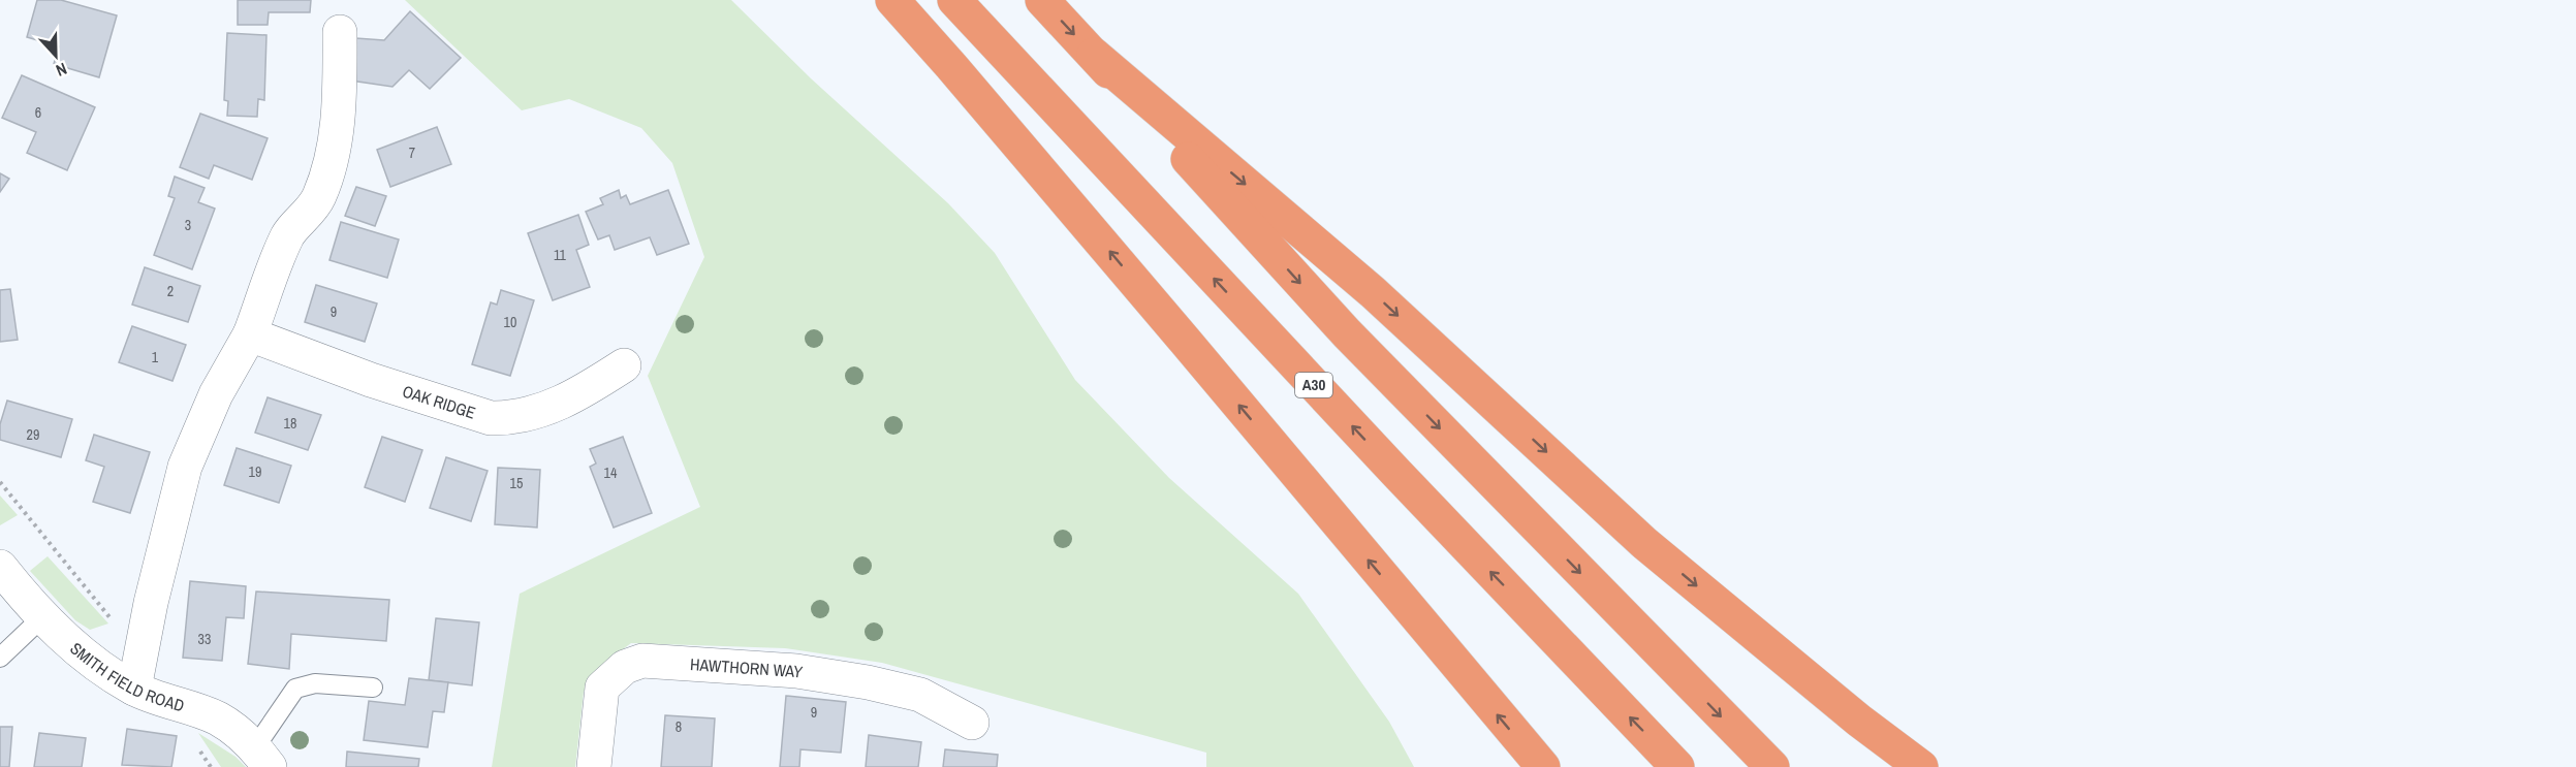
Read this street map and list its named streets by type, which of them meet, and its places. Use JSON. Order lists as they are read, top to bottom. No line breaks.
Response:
{"streets":{"highway":["A30"],"street":["OAK RIDGE","HAWTHORN WAY","SMITH FIELD ROAD"]},"house_numbers":["6","7","3","11","2","9","10","1","18","29","19","14","15","33","9","8"],"north":"bottom"}
